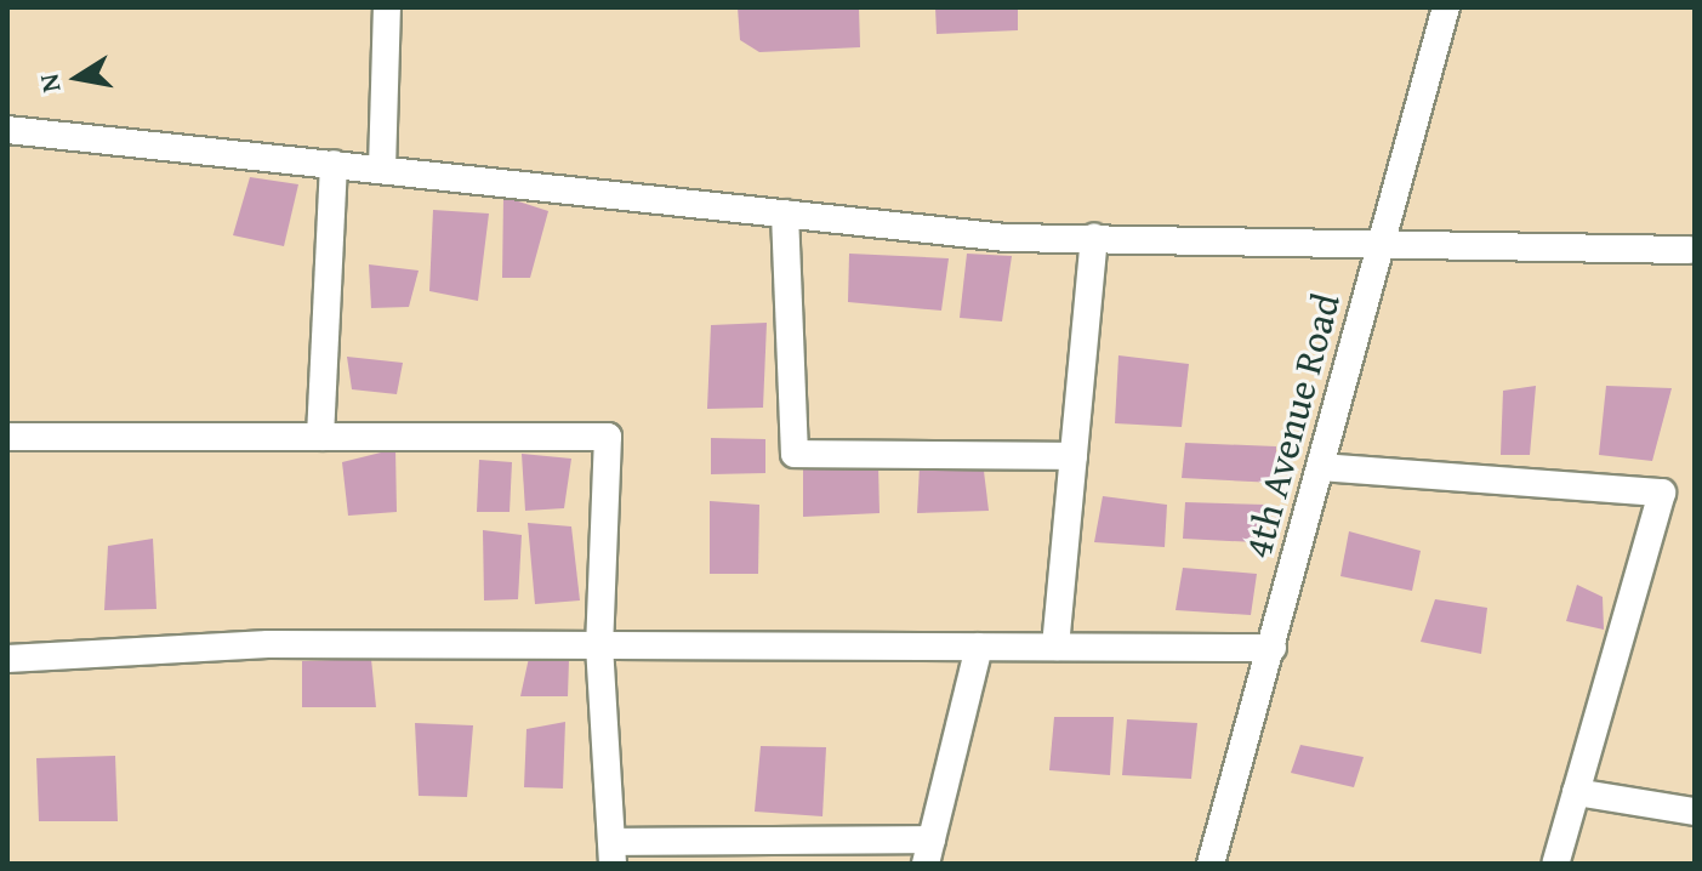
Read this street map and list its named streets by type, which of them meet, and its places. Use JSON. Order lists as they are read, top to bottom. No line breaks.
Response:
{"streets":{"street":["4th Avenue Road"]},"north":"left"}
